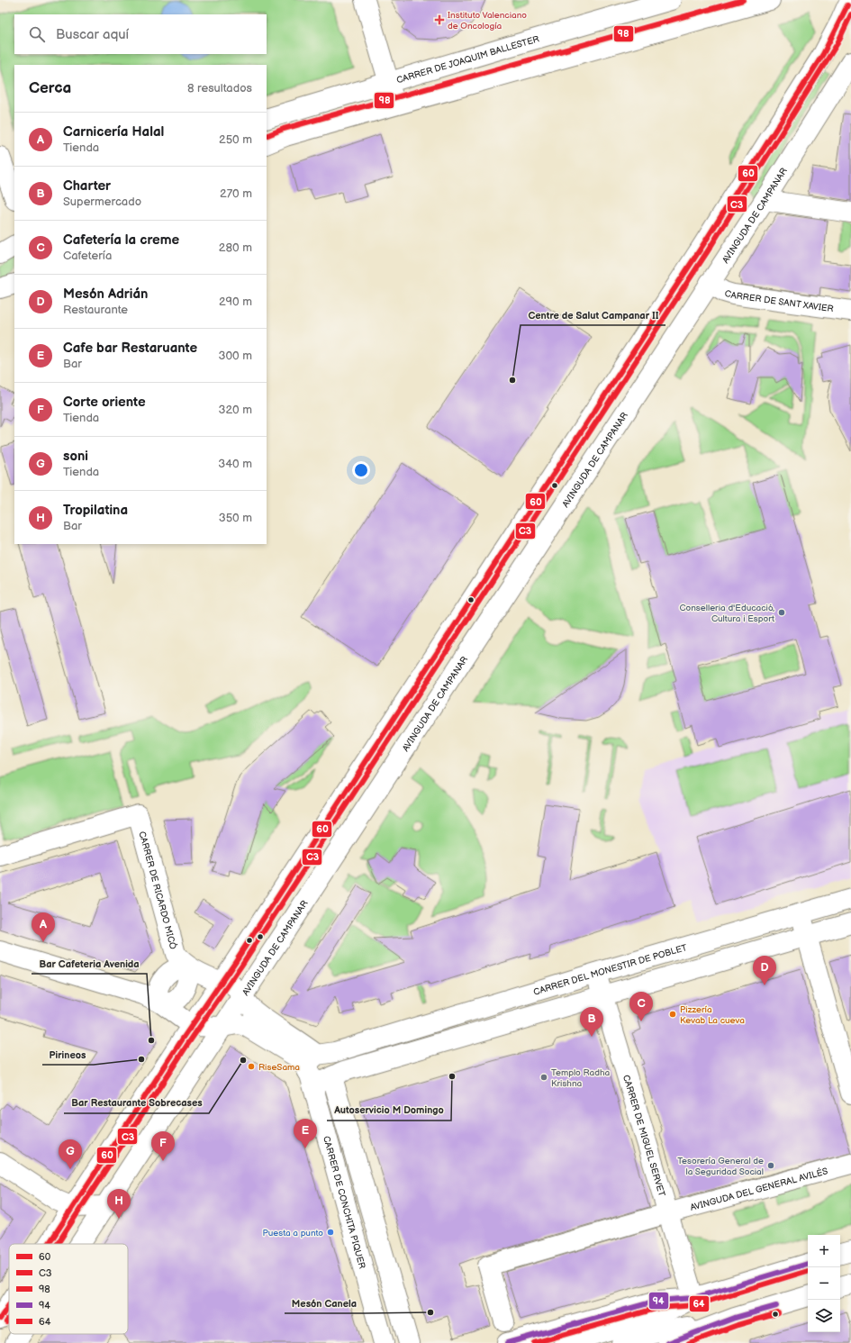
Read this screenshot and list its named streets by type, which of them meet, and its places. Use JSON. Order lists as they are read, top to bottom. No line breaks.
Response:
{"streets":{"street":["CARRER DE JOAQUIM BALLESTER","AVINGUDA DE CAMPANAR","CARRER DE SANT XAVIER","CARRER DE RICARDO MICÓ","CARRER DEL MONESTIR DE POBLET","CARRER DE MIGUEL SERVET","AVINGUDA DEL GENERAL AVILÉS","CARRER DE CONCHITA PIQUER"]},"crossings":[["AVINGUDA DE CAMPANAR","CARRER DE SANT XAVIER"],["AVINGUDA DE CAMPANAR","CARRER DE CONCHITA PIQUER"],["CARRER DEL MONESTIR DE POBLET","CARRER DE MIGUEL SERVET"],["CARRER DEL MONESTIR DE POBLET","CARRER DE CONCHITA PIQUER"],["CARRER DE MIGUEL SERVET","AVINGUDA DEL GENERAL AVILÉS"]],"places":{"health":["Instituto Valenciano de Oncología"],"other":["Centre de Salut Campanar II","Conselleria d'Educació, Cultura i Esport","Pizzería Kevab La cueva","Bar Cafeteria Avenida","Pirineos","Bar Restaurante Sobrecases","RiseSama","Autoservicio M Domingo","Templo Radha Krishna","Tesorería General de la Seguridad Social","Puesta a punto","Mesón Canela"]},"lines":["transit line 98","transit line 60","transit line C3","transit line 94","transit line 64"],"legend":["60","C3","98","94","64"],"page":{"search":"Buscar aquí","heading":["Cerca","8 resultados"],"list":[{"mark":"A","name":"Carnicería Halal","note":"Tienda","value":"250 m"},{"mark":"B","name":"Charter","note":"Supermercado","value":"270 m"},{"mark":"C","name":"Cafetería la creme","note":"Cafetería","value":"280 m"},{"mark":"D","name":"Mesón Adrián","note":"Restaurante","value":"290 m"},{"mark":"E","name":"Cafe bar Restaruante","note":"Bar","value":"300 m"},{"mark":"F","name":"Corte oriente","note":"Tienda","value":"320 m"},{"mark":"G","name":"soni","note":"Tienda","value":"340 m"},{"mark":"H","name":"Tropilatina","note":"Bar","value":"350 m"}],"pins":["A","D","C","B","E","F","G","H"],"map_buttons":["+","−"]}}
